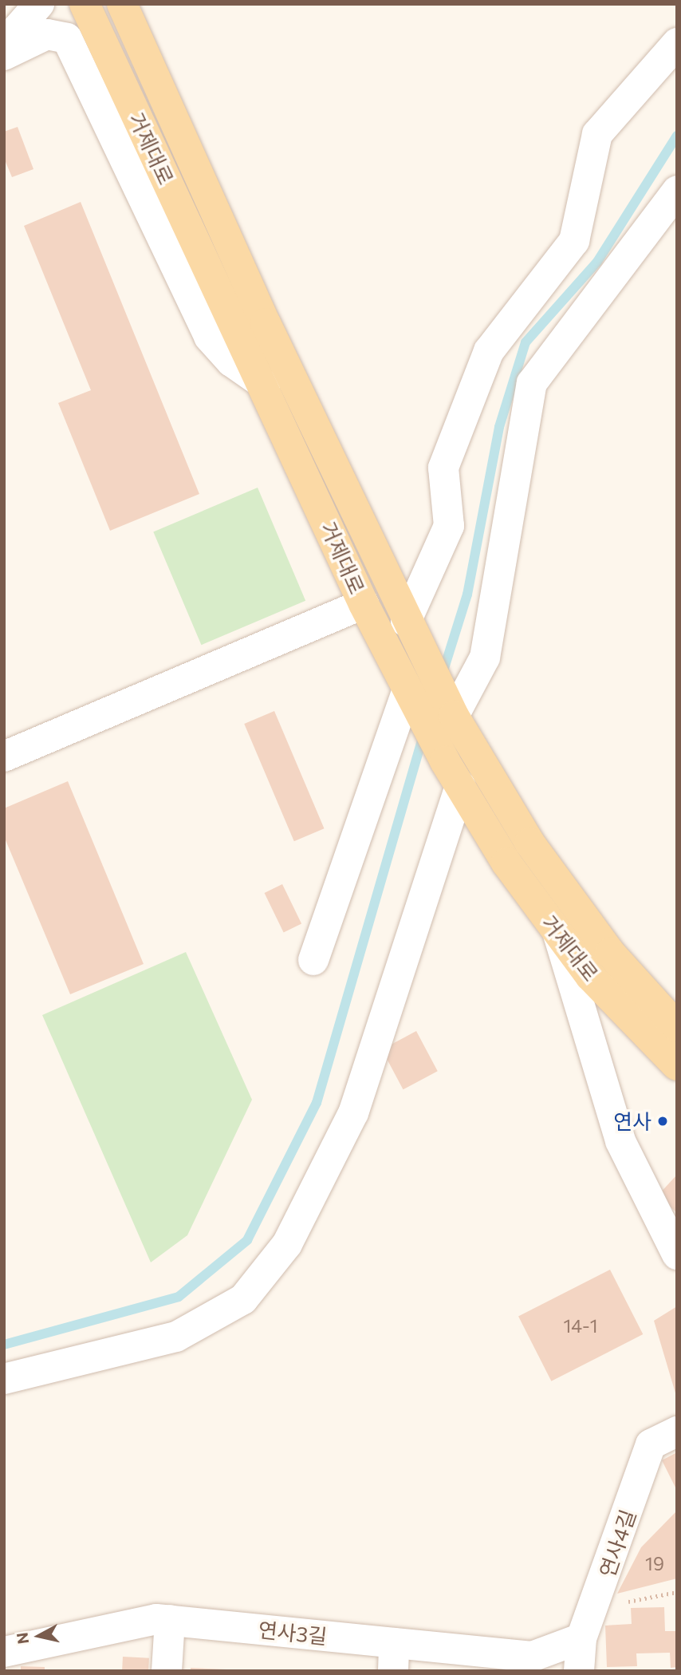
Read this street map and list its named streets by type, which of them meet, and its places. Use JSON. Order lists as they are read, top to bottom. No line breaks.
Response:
{"streets":{"main road":["거제대로"],"street":["연사4길","연사3길"]},"crossings":[["연사4길","연사3길"]],"places":["연사"],"house_numbers":["14-1","19"],"north":"left"}
